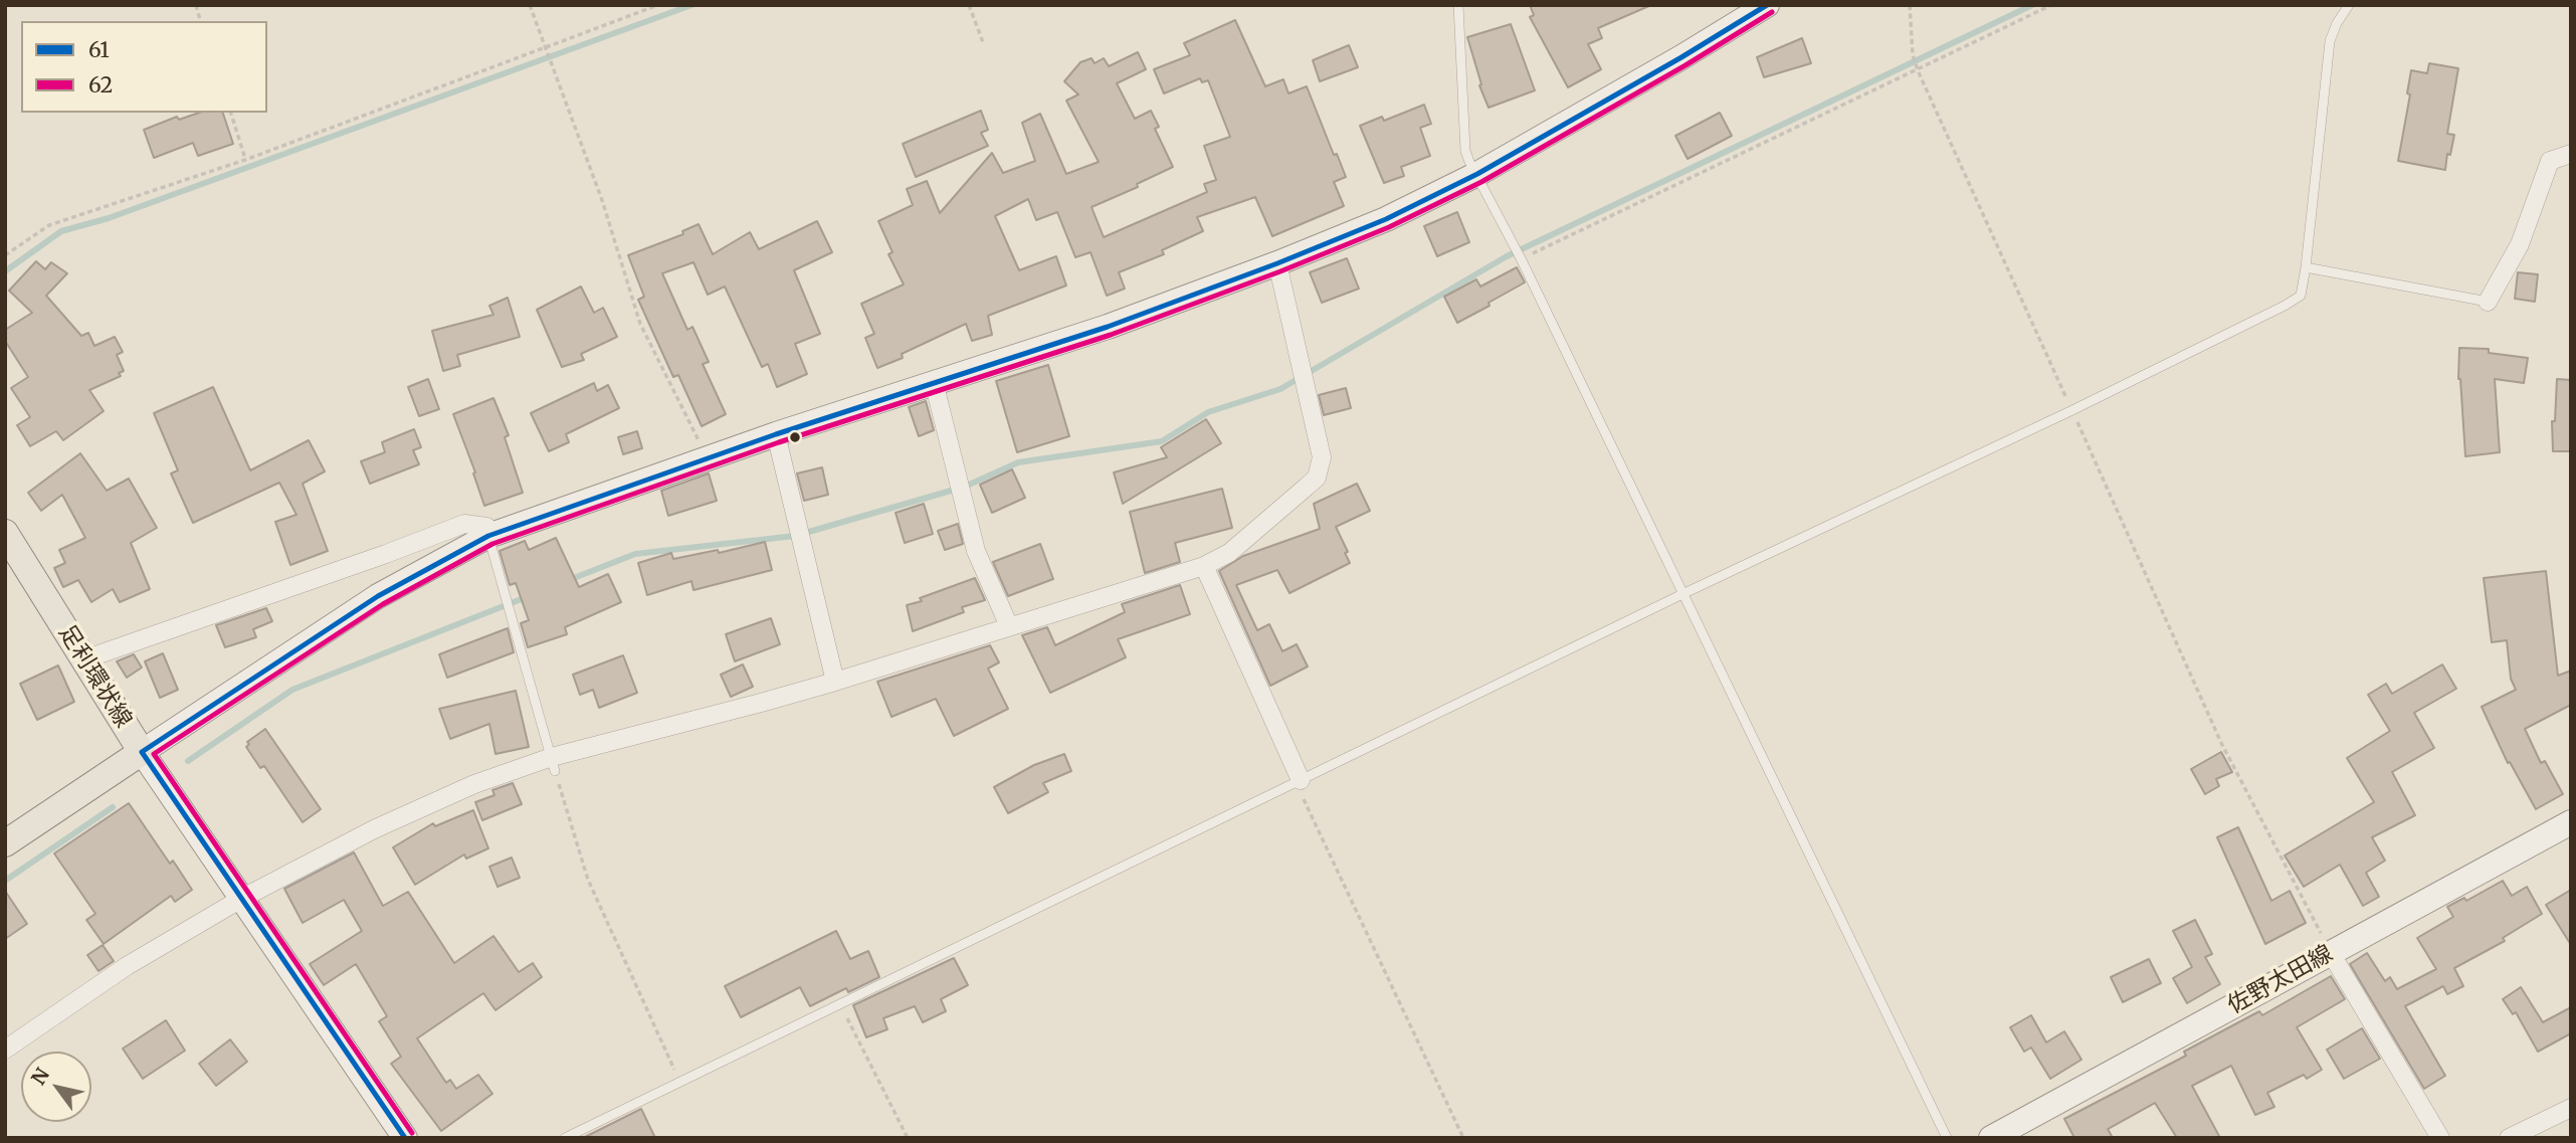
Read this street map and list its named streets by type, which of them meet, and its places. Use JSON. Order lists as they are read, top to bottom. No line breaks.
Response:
{"streets":{"main road":["足利環状線"],"street":["佐野太田線"]},"lines":["transit line 61","transit line 62"],"legend":["61","62"],"north":"top left"}
